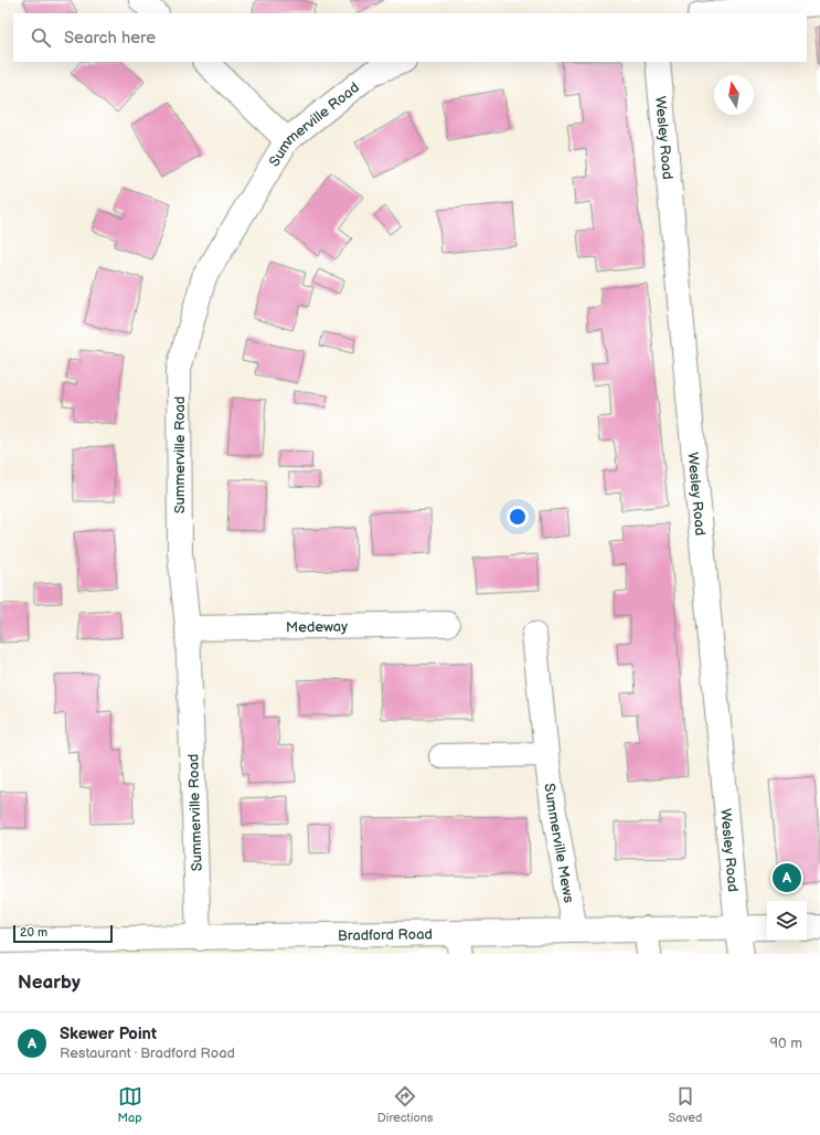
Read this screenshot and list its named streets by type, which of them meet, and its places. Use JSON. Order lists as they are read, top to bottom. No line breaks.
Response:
{"streets":{"street":["Summerville Road","Wesley Road","Medeway","Summerville Mews","Bradford Road"]},"crossings":[["Summerville Road","Medeway"],["Summerville Road","Bradford Road"],["Wesley Road","Bradford Road"],["Summerville Mews","Bradford Road"]],"scale_bar":"20 m","north":"top","page":{"search":"Search here","pins":"A","scale":"20 m","heading":"Nearby","list":[{"mark":"A","name":"Skewer Point","note":"Restaurant · Bradford Road","value":"90 m"}],"nav":["Map","Directions","Saved"]}}
